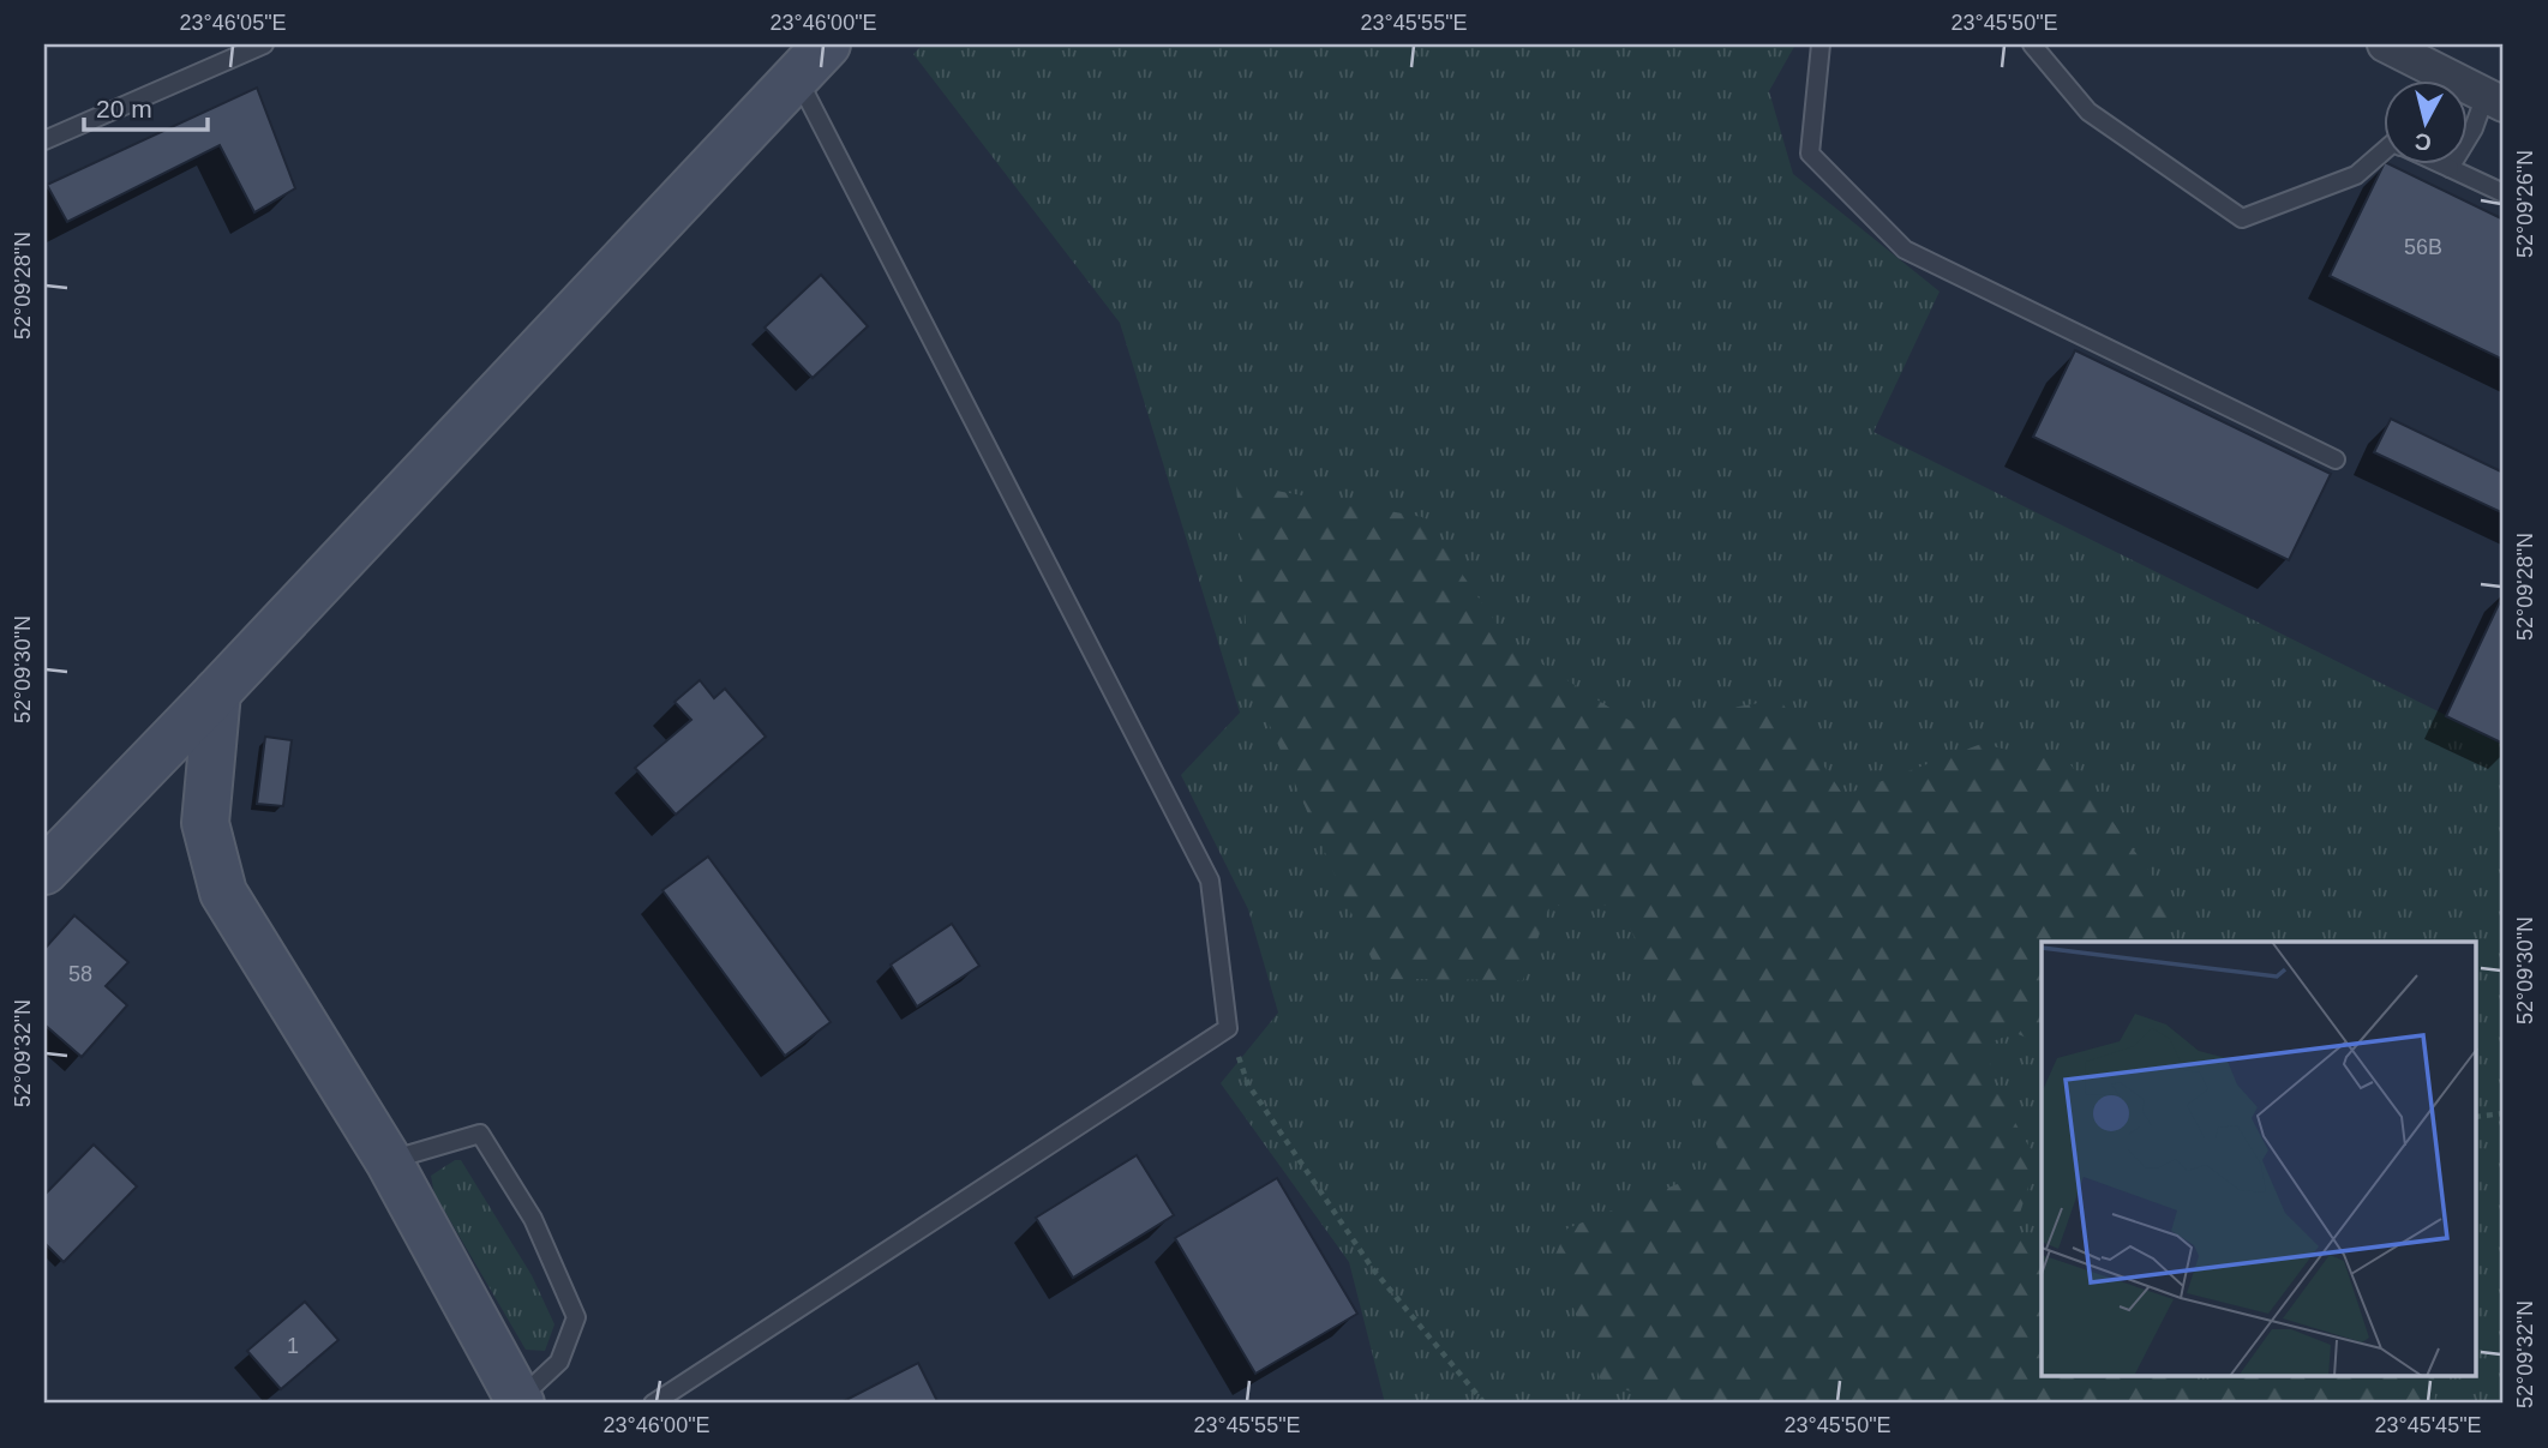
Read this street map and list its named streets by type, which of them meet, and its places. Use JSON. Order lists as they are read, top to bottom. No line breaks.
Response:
{"house_numbers":["56В","58","1"],"scale_bar":"20 m","north":"bottom","coordinates":["23°46'05\"E","23°46'00\"E","23°45'55\"E","23°45'50\"E","52°09'26\"N","52°09'28\"N","52°09'30\"N","52°09'32\"N","23°45'45\"E"]}
